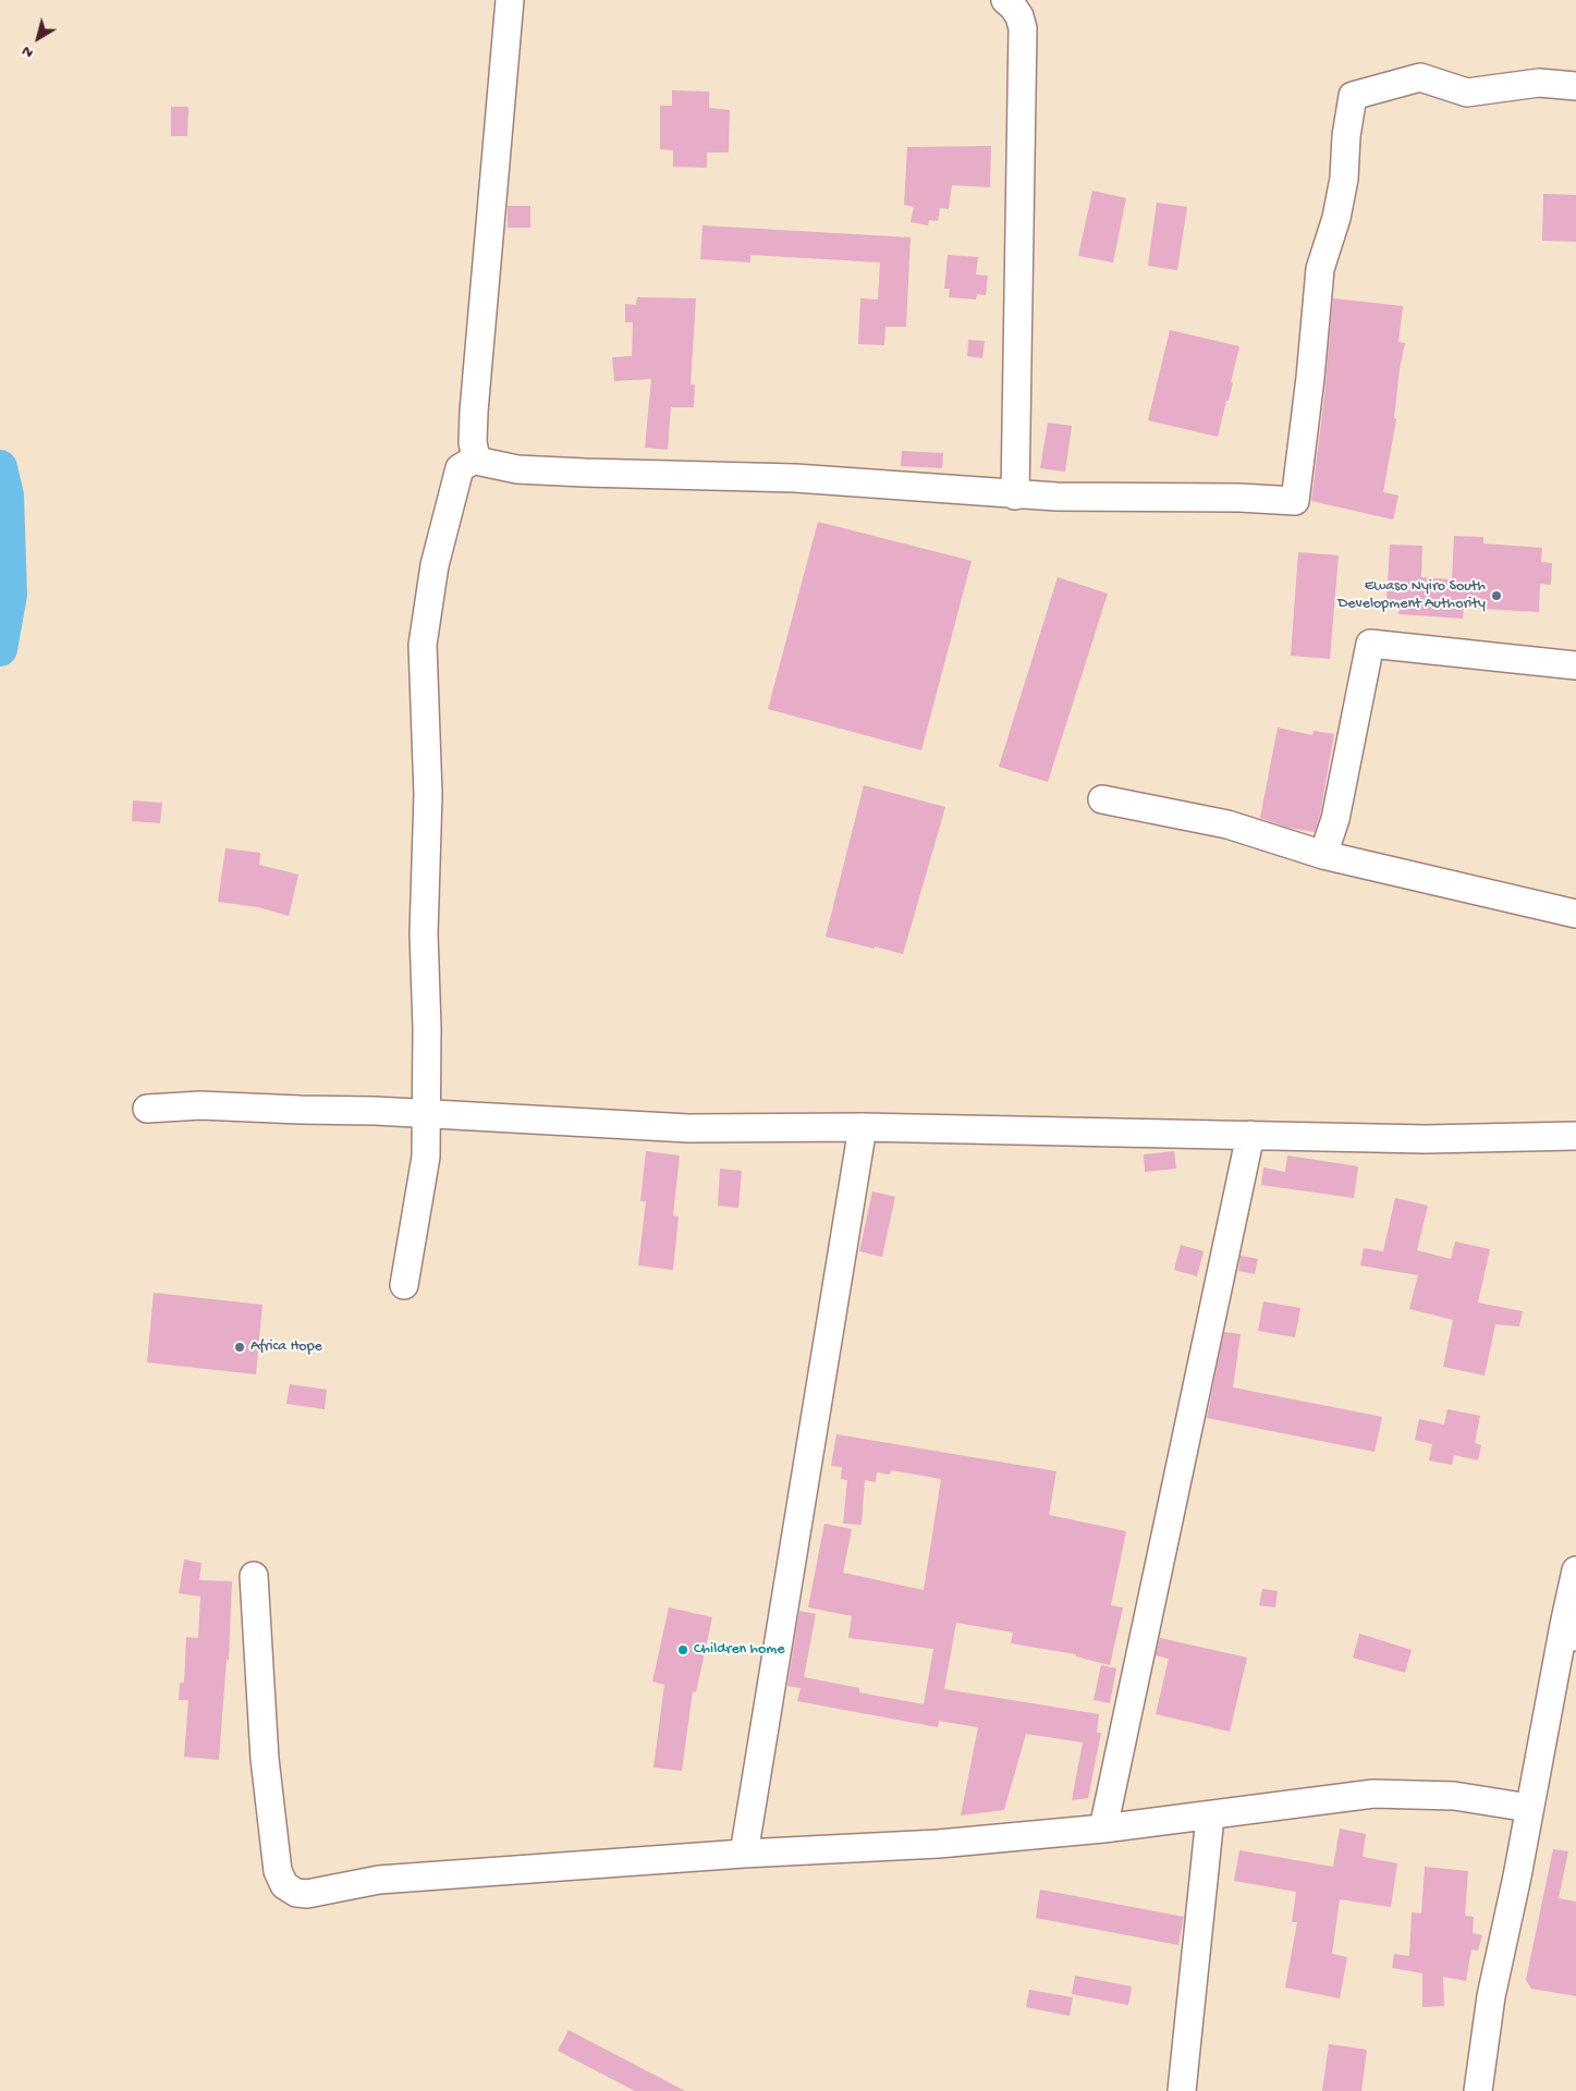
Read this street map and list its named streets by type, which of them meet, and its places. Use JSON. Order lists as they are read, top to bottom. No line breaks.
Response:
{"places":["Ewaso Nyiro South Development Authority","Africa Hope","Children home"],"north":"bottom left"}
